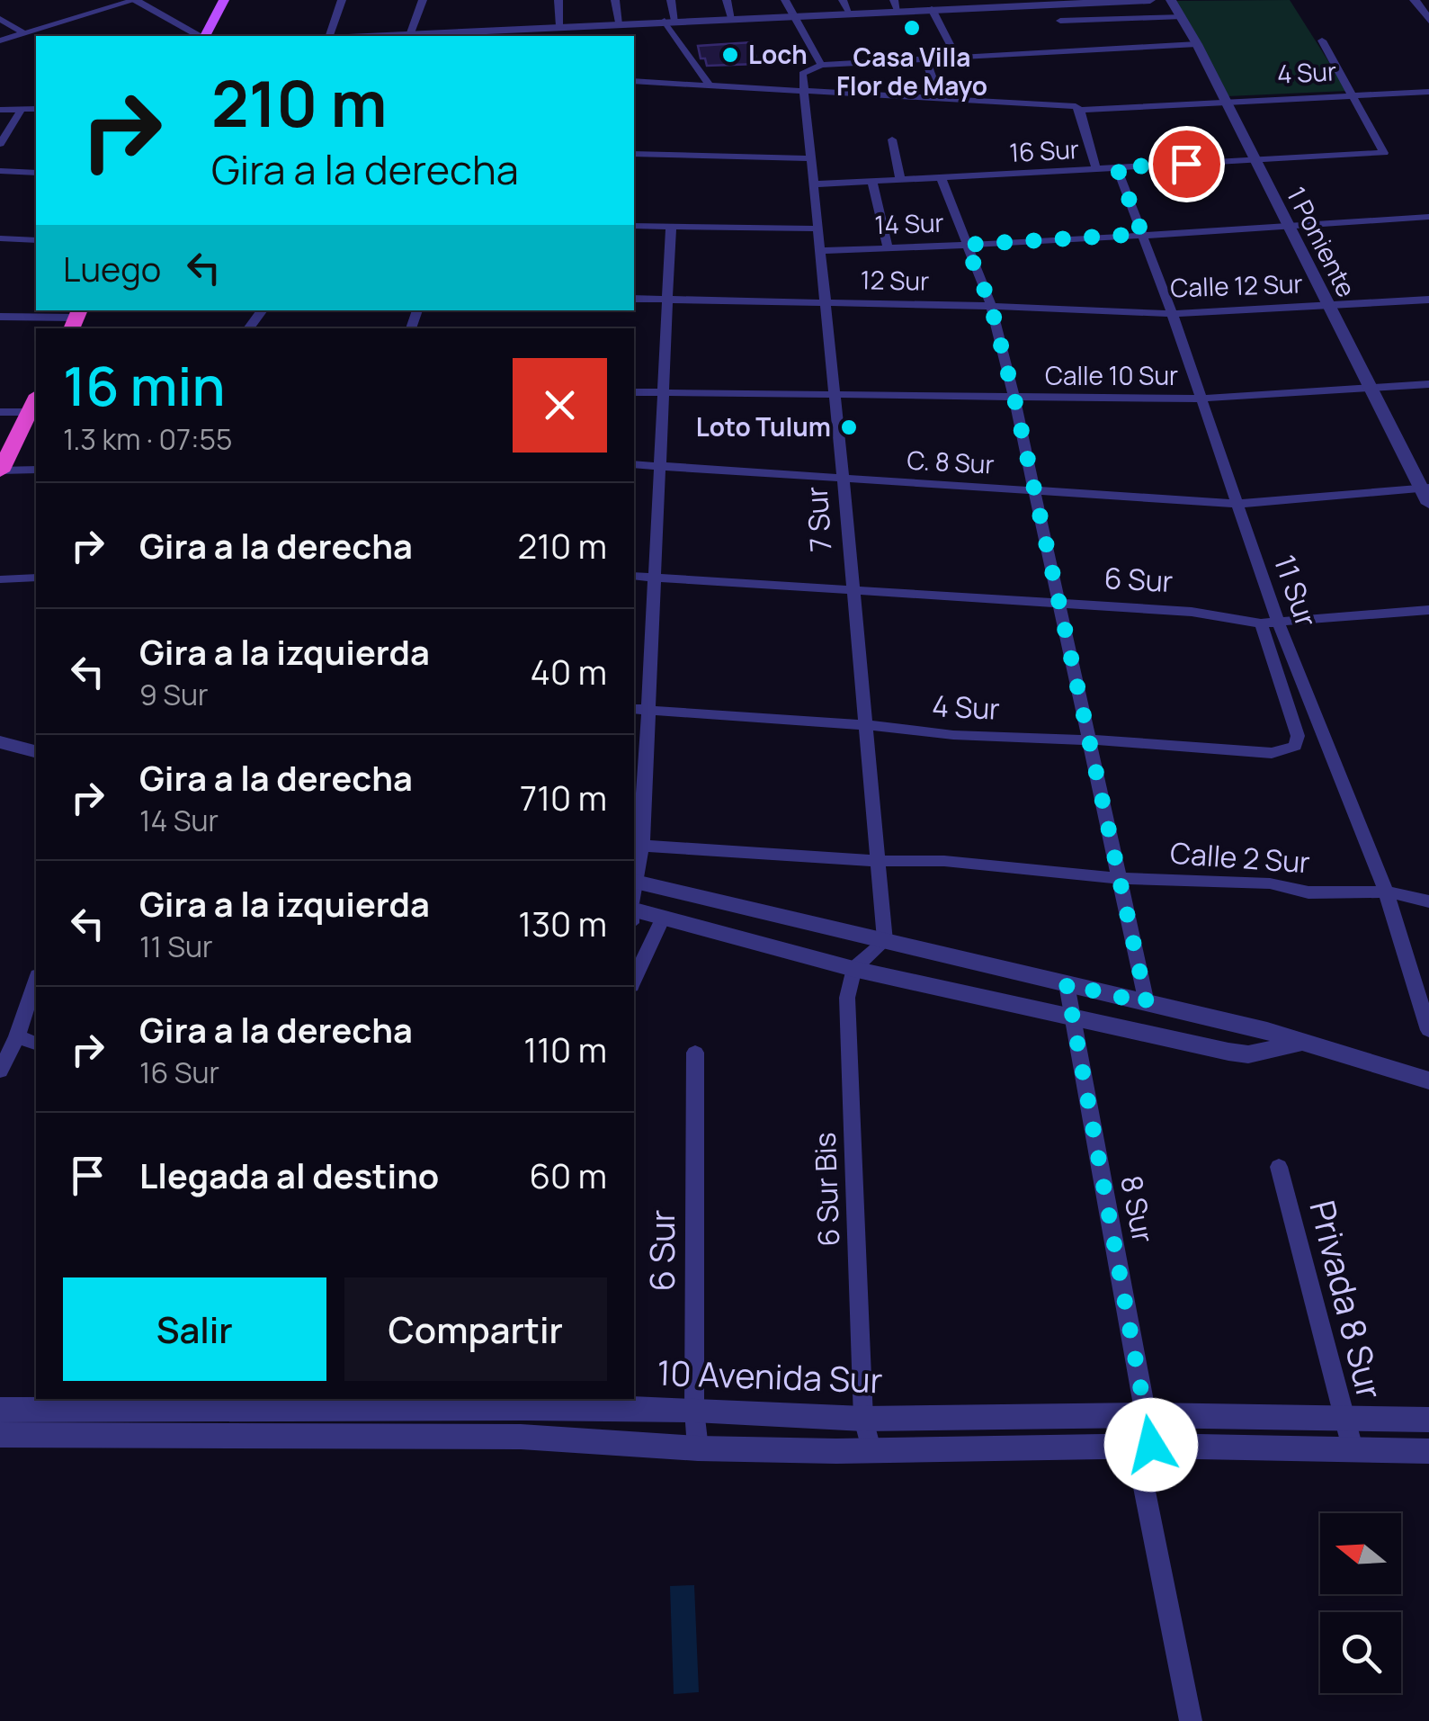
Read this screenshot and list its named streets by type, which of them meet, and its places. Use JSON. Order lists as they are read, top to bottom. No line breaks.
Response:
{"streets":{"street":["4 Sur","16 Sur","14 Sur","1 Poniente","12 Sur","Calle 12 Sur","Calle 10 Sur","C. 8 Sur","7 Sur","6 Sur","11 Sur","Calle 2 Sur","6 Sur Bis","8 Sur","Privada 8 Sur","10 Avenida Sur"]},"crossings":[["4 Sur","16 Sur"],["4 Sur","1 Poniente"],["4 Sur","7 Sur"],["4 Sur","6 Sur"],["16 Sur","1 Poniente"],["16 Sur","7 Sur"],["16 Sur","11 Sur"],["14 Sur","1 Poniente"],["14 Sur","7 Sur"],["14 Sur","11 Sur"],["1 Poniente","Calle 12 Sur"],["1 Poniente","Calle 10 Sur"],["1 Poniente","C. 8 Sur"],["12 Sur","Calle 12 Sur"],["12 Sur","7 Sur"],["12 Sur","11 Sur"],["Calle 12 Sur","11 Sur"],["Calle 10 Sur","7 Sur"],["Calle 10 Sur","11 Sur"],["C. 8 Sur","7 Sur"],["C. 8 Sur","11 Sur"],["7 Sur","6 Sur"],["7 Sur","Calle 2 Sur"],["6 Sur","10 Avenida Sur"],["11 Sur","Calle 2 Sur"],["6 Sur Bis","10 Avenida Sur"],["8 Sur","10 Avenida Sur"],["Privada 8 Sur","10 Avenida Sur"]],"places":["Casa Villa Flor de Mayo","Loch","Loto Tulum"],"north":"left","page":{"turn":["210 m","Gira a la derecha"],"then":"Luego","heading":["16 min","1.3 km · 07:55"],"list":[{"name":"Gira a la derecha","value":"210 m"},{"name":"Gira a la izquierda","note":"9 Sur","value":"40 m"},{"name":"Gira a la derecha","note":"14 Sur","value":"710 m"},{"name":"Gira a la izquierda","note":"11 Sur","value":"130 m"},{"name":"Gira a la derecha","note":"16 Sur","value":"110 m"},{"name":"Llegada al destino","value":"60 m"}],"buttons":["Salir","Compartir"]}}
